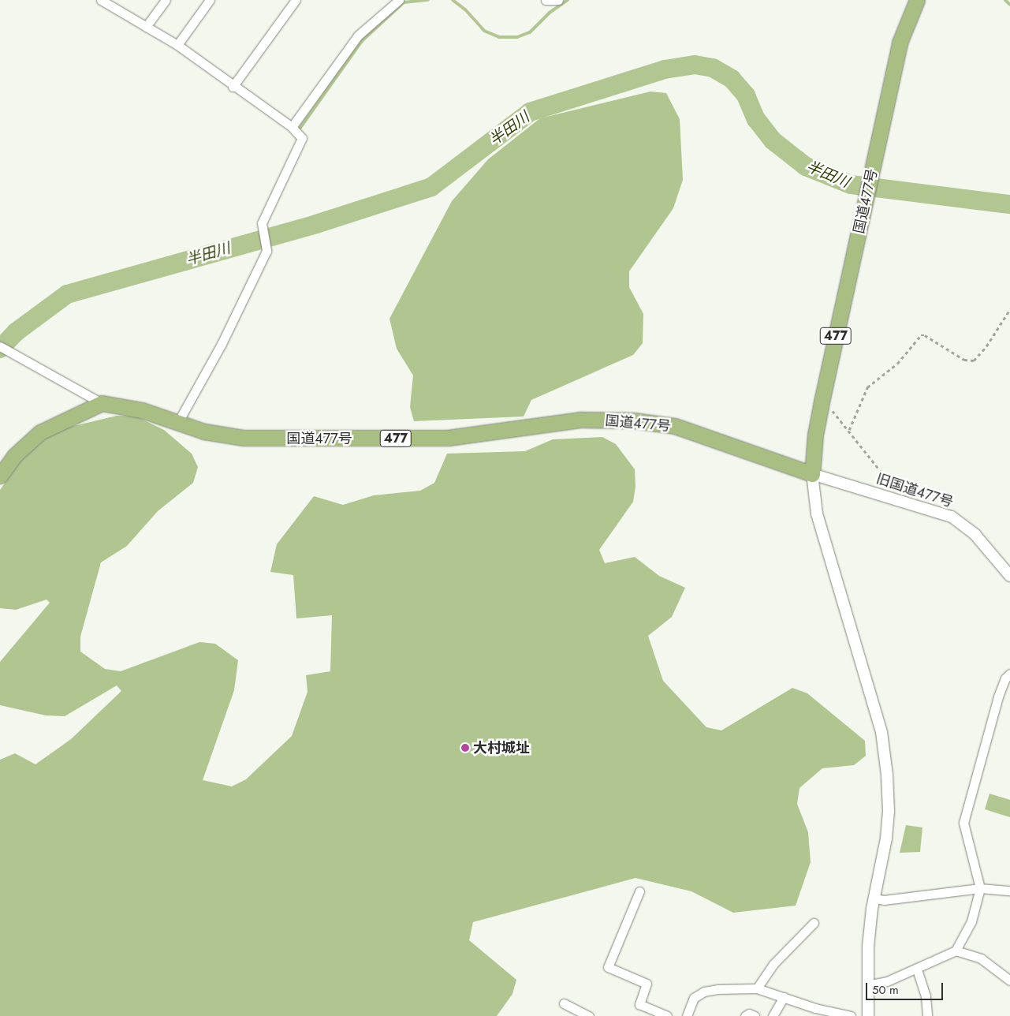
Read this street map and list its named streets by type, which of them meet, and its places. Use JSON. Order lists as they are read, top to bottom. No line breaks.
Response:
{"streets":{"highway":["国道477号","477"],"street":["旧国道477号"]},"crossings":[["国道477号","旧国道477号"]],"water":["半田川"],"places":["大村城址"],"scale_bar":"50 m"}
